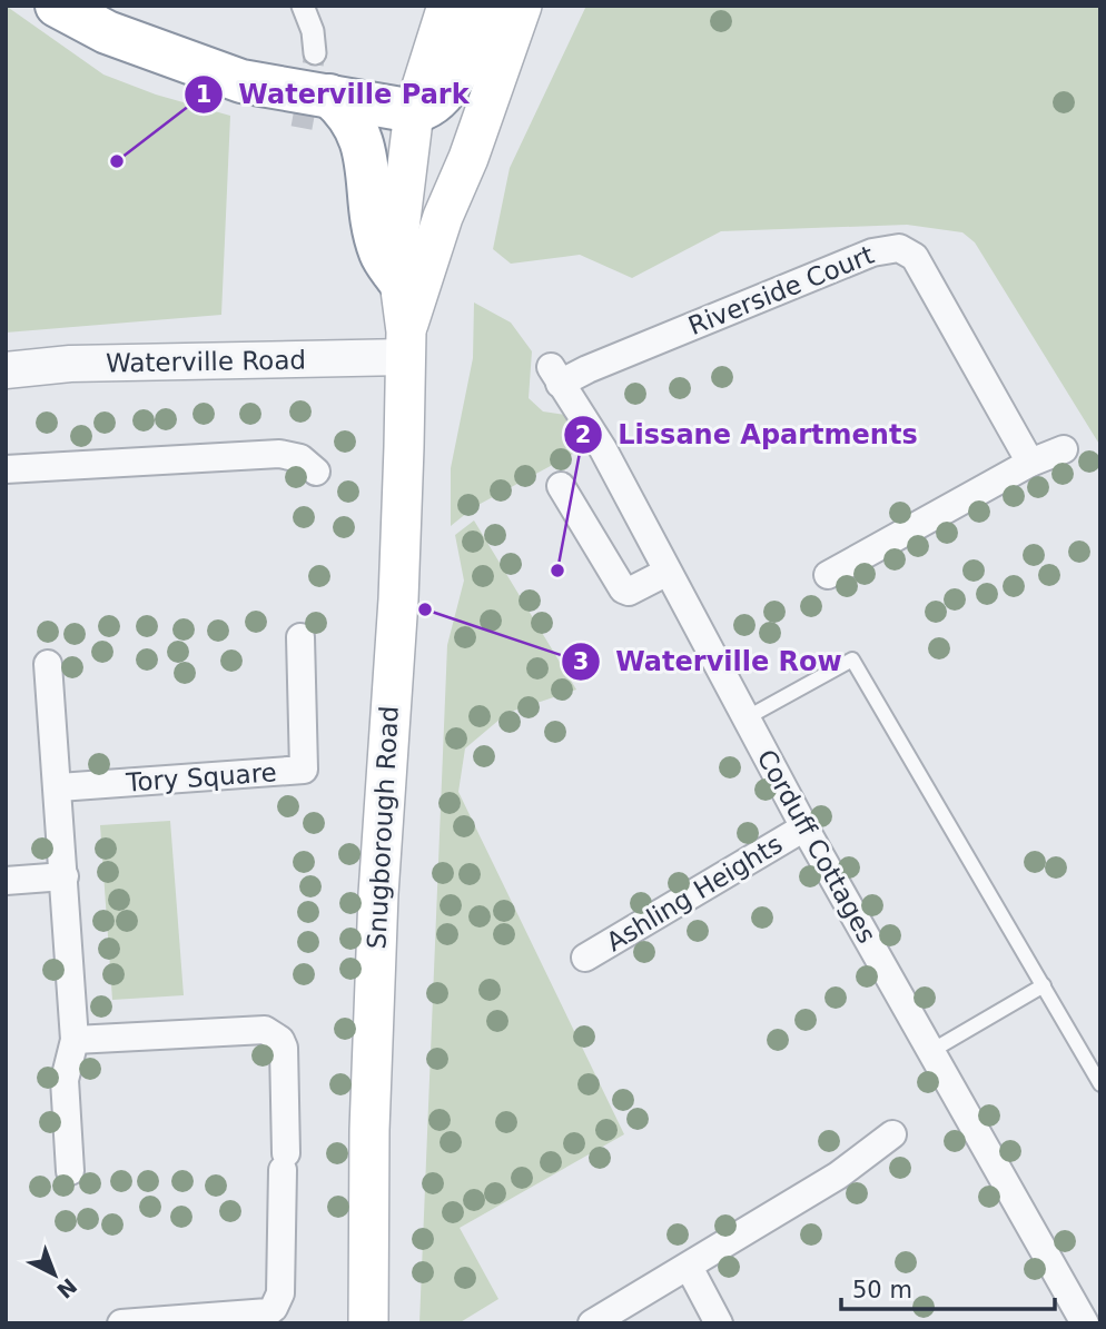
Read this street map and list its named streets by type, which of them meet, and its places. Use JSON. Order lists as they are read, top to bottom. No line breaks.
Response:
{"streets":{"main road":["Snugborough Road"],"street":["Riverside Court","Waterville Road","Tory Square","Corduff Cottages","Ashling Heights"]},"crossings":[["Riverside Court","Corduff Cottages"],["Waterville Road","Snugborough Road"],["Corduff Cottages","Ashling Heights"]],"places":["Waterville Park","Lissane Apartments","Waterville Row"],"scale_bar":"50 m","north":"bottom right"}
